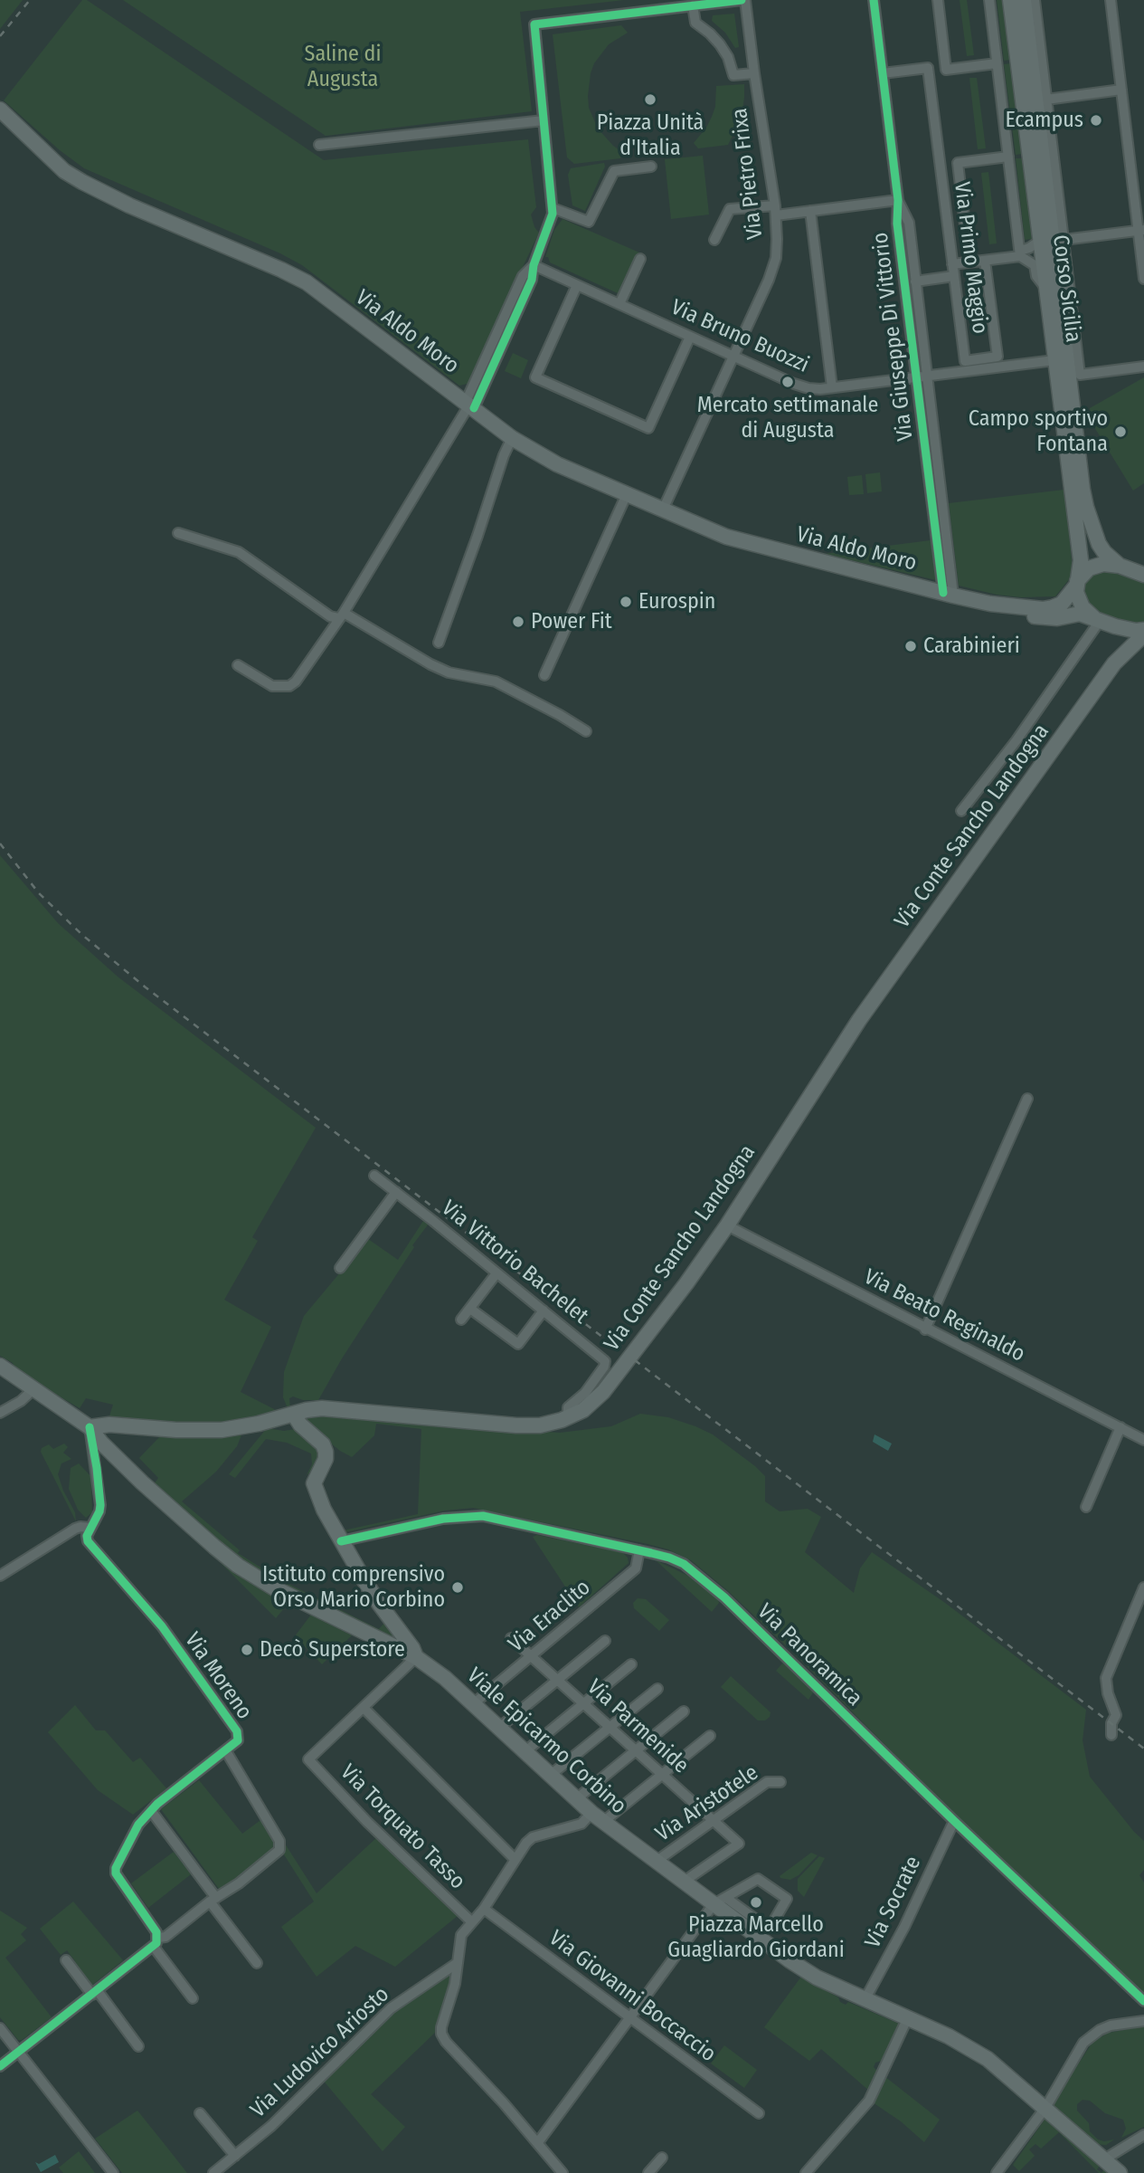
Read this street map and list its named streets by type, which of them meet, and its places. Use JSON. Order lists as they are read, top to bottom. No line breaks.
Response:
{"streets":{"main road":["Corso Sicilia","Via Aldo Moro","Via Conte Sancho Landogna","Viale Epicarmo Corbino"],"street":["Via Pietro Frixa","Via Primo Maggio","Via Bruno Buozzi","Via Giuseppe Di Vittorio","Via Vittorio Bachelet","Via Beato Reginaldo","Via Eraclito","Via Panoramica","Via Moreno","Via Parmenide","Via Aristotele","Via Torquato Tasso","Via Socrate","Via Giovanni Boccaccio","Via Ludovico Ariosto"]},"crossings":[["Via Pietro Frixa","Via Aldo Moro"],["Via Pietro Frixa","Via Bruno Buozzi"],["Via Primo Maggio","Via Giuseppe Di Vittorio"],["Corso Sicilia","Via Bruno Buozzi"],["Via Aldo Moro","Via Giuseppe Di Vittorio"],["Via Bruno Buozzi","Via Giuseppe Di Vittorio"],["Via Conte Sancho Landogna","Via Vittorio Bachelet"],["Via Conte Sancho Landogna","Via Beato Reginaldo"],["Via Conte Sancho Landogna","Viale Epicarmo Corbino"],["Via Eraclito","Via Panoramica"],["Via Eraclito","Via Parmenide"],["Via Eraclito","Viale Epicarmo Corbino"],["Via Panoramica","Via Socrate"],["Via Parmenide","Viale Epicarmo Corbino"],["Via Parmenide","Via Aristotele"],["Viale Epicarmo Corbino","Via Aristotele"],["Viale Epicarmo Corbino","Via Socrate"]],"parks":["Saline di Augusta"],"places":["Piazza Unità d'Italia","Ecampus","Mercato settimanale di Augusta","Campo sportivo Fontana","Eurospin","Power Fit","Carabinieri","Istituto comprensivo Orso Mario Corbino","Decò Superstore","Piazza Marcello Guagliardo Giordani"]}
